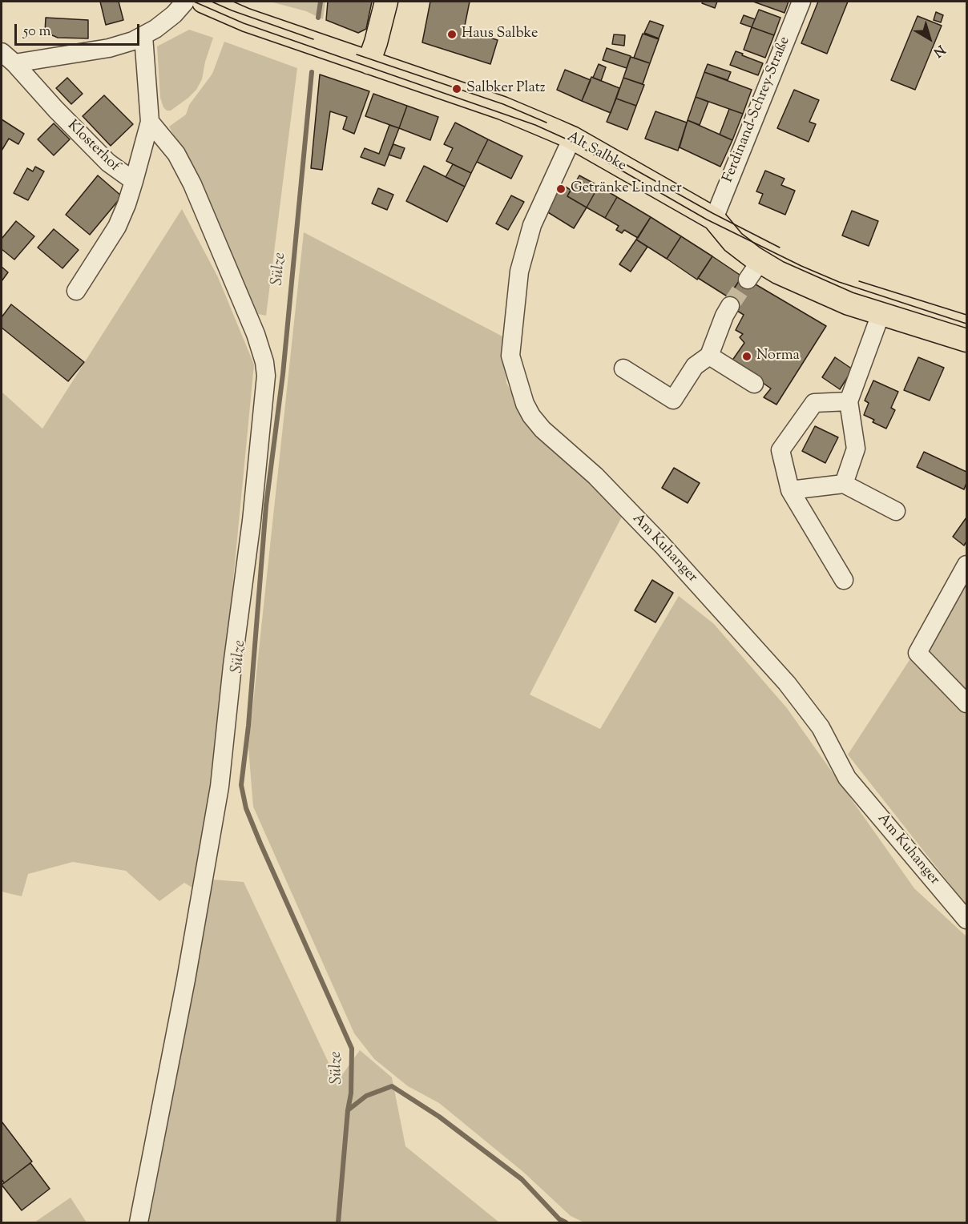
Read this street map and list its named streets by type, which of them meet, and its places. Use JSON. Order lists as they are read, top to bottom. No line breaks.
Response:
{"streets":{"main road":["Alt Salbke"],"street":["Ferdinand-Schrey-Straße","Klosterhof","Am Kuhanger"]},"crossings":[["Ferdinand-Schrey-Straße","Alt Salbke"],["Alt Salbke","Am Kuhanger"]],"water":["Sülze"],"places":["Haus Salbke","Salbker Platz","Getränke Lindner","Norma"],"scale_bar":"50 m","north":"bottom right"}
